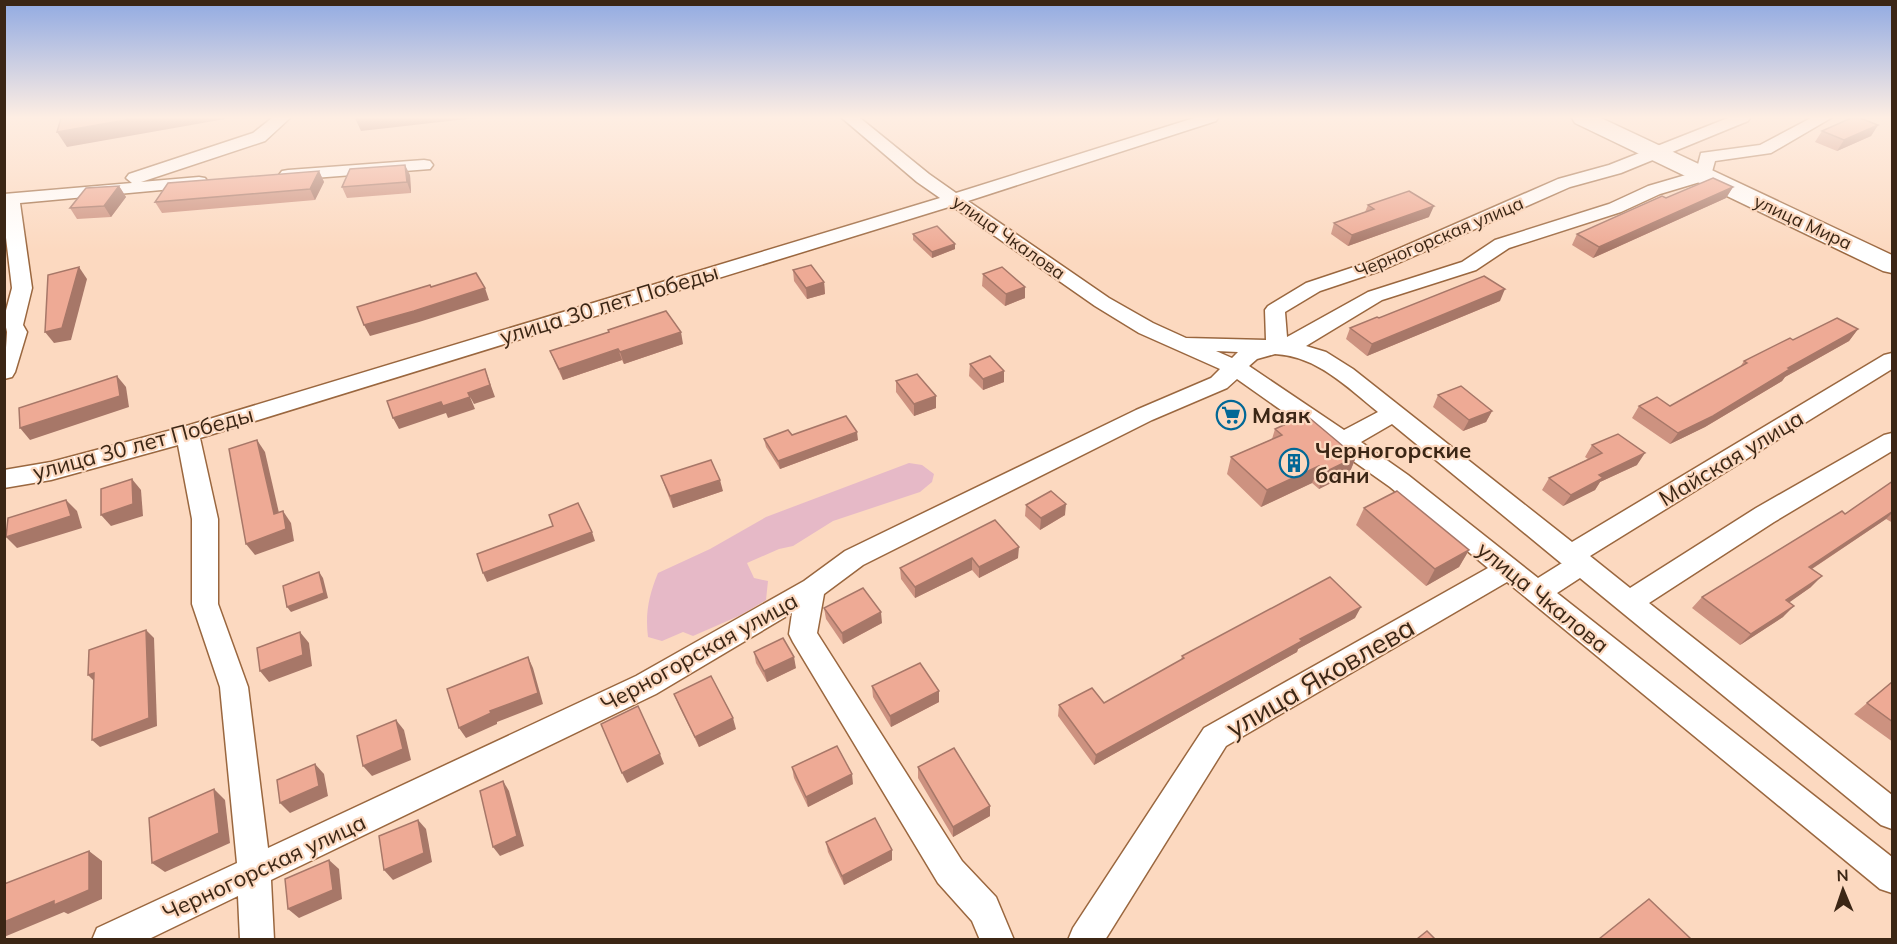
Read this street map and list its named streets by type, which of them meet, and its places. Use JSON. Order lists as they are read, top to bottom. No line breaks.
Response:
{"streets":{"main road":["улица Мира"],"street":["улица Чкалова","Черногорская улица","улица 30 лет Победы","Майская улица","улица Яковлева"]},"crossings":[["улица Мира","Черногорская улица"],["улица Чкалова","Черногорская улица"],["улица Чкалова","улица 30 лет Победы"],["улица Чкалова","Майская улица"],["улица Чкалова","улица Яковлева"]],"places":{"supermarket":["Маяк"],"building":["Черногорские бани"]},"north":"top"}
